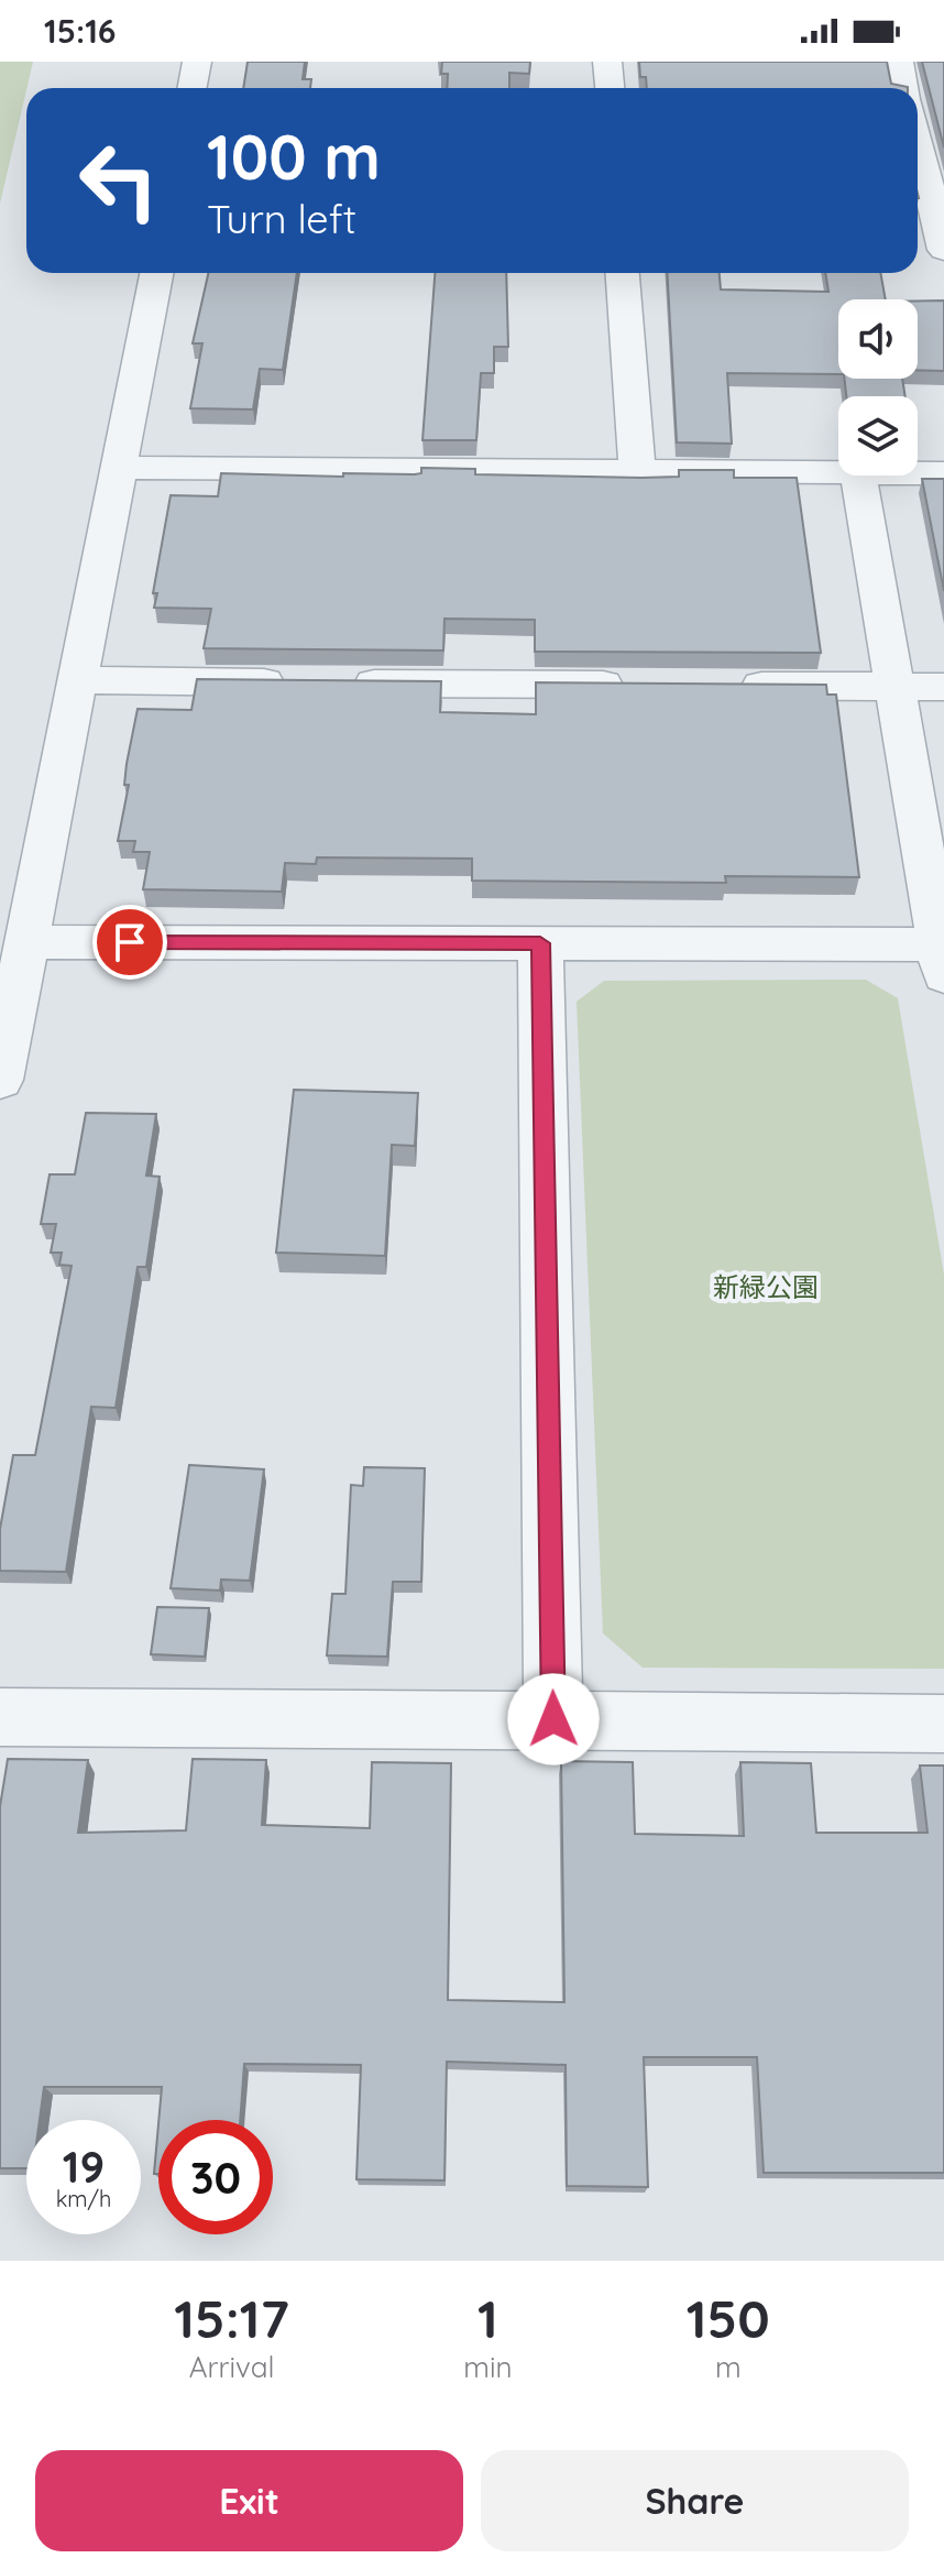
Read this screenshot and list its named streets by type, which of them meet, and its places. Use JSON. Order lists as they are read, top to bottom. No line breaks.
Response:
{"parks":["新緑公園"],"page":{"status":"15:16","turn":["100 m","Turn left"],"speed":"19 km/h","limit":"30","eta":["15:17","Arrival","1","min","150","m"],"buttons":["Exit","Share"]}}
